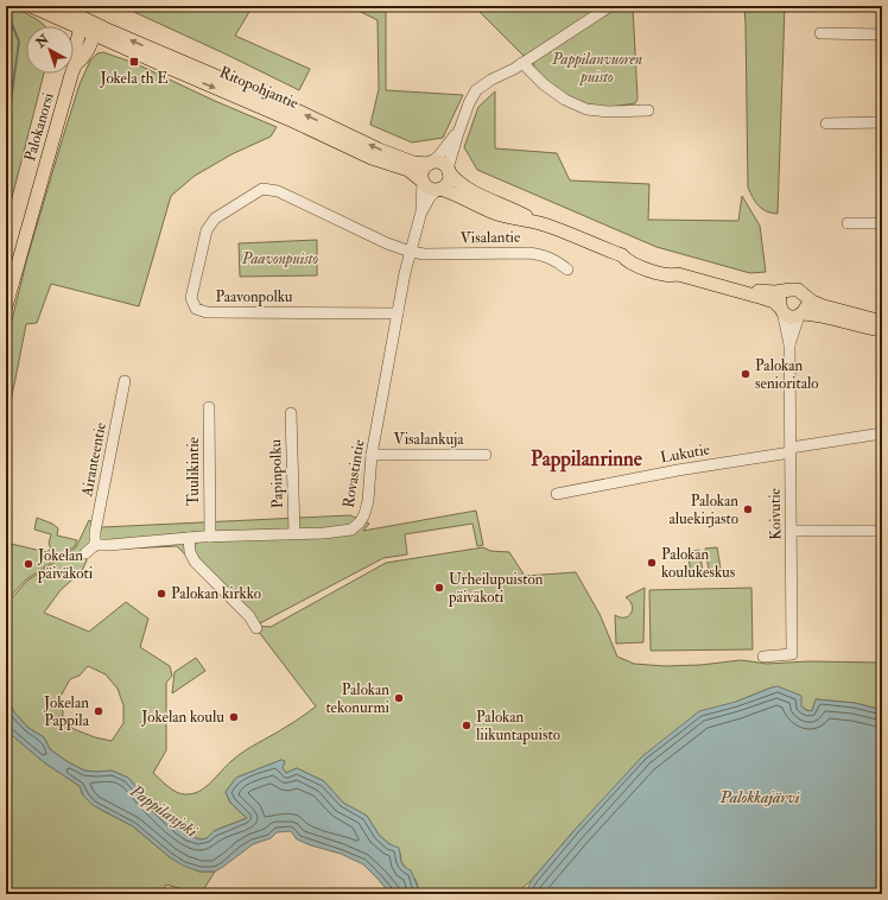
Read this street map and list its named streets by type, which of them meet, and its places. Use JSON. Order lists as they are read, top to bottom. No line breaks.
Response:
{"streets":{"main road":["Ritopohjantie","Palokanorsi"],"street":["Visalantie","Paavonpolku","Visalankuja","Lukutie","Airanteentie","Tuulikintie","Papinpolku","Rovastintie","Koivutie"]},"crossings":[["Ritopohjantie","Palokanorsi"],["Ritopohjantie","Rovastintie"],["Visalantie","Paavonpolku"],["Visalantie","Rovastintie"],["Paavonpolku","Rovastintie"],["Visalankuja","Rovastintie"],["Lukutie","Koivutie"],["Airanteentie","Rovastintie"],["Tuulikintie","Rovastintie"],["Papinpolku","Rovastintie"]],"districts":["Pappilanrinne"],"water":["Palokkajärvi","Pappilanjoki"],"parks":["Pappilanvuoren puisto","Paavonpuisto"],"places":{"transit":["Jokela th E"],"other":["Palokan senioritalo","Palokan aluekirjasto","Palokan koulukeskus","Jokelan päiväkoti","Urheilupuiston päiväkoti","Palokan kirkko","Palokan tekonurmi","Jokelan Pappila","Jokelan koulu","Palokan liikuntapuisto"]},"north":"top left"}
